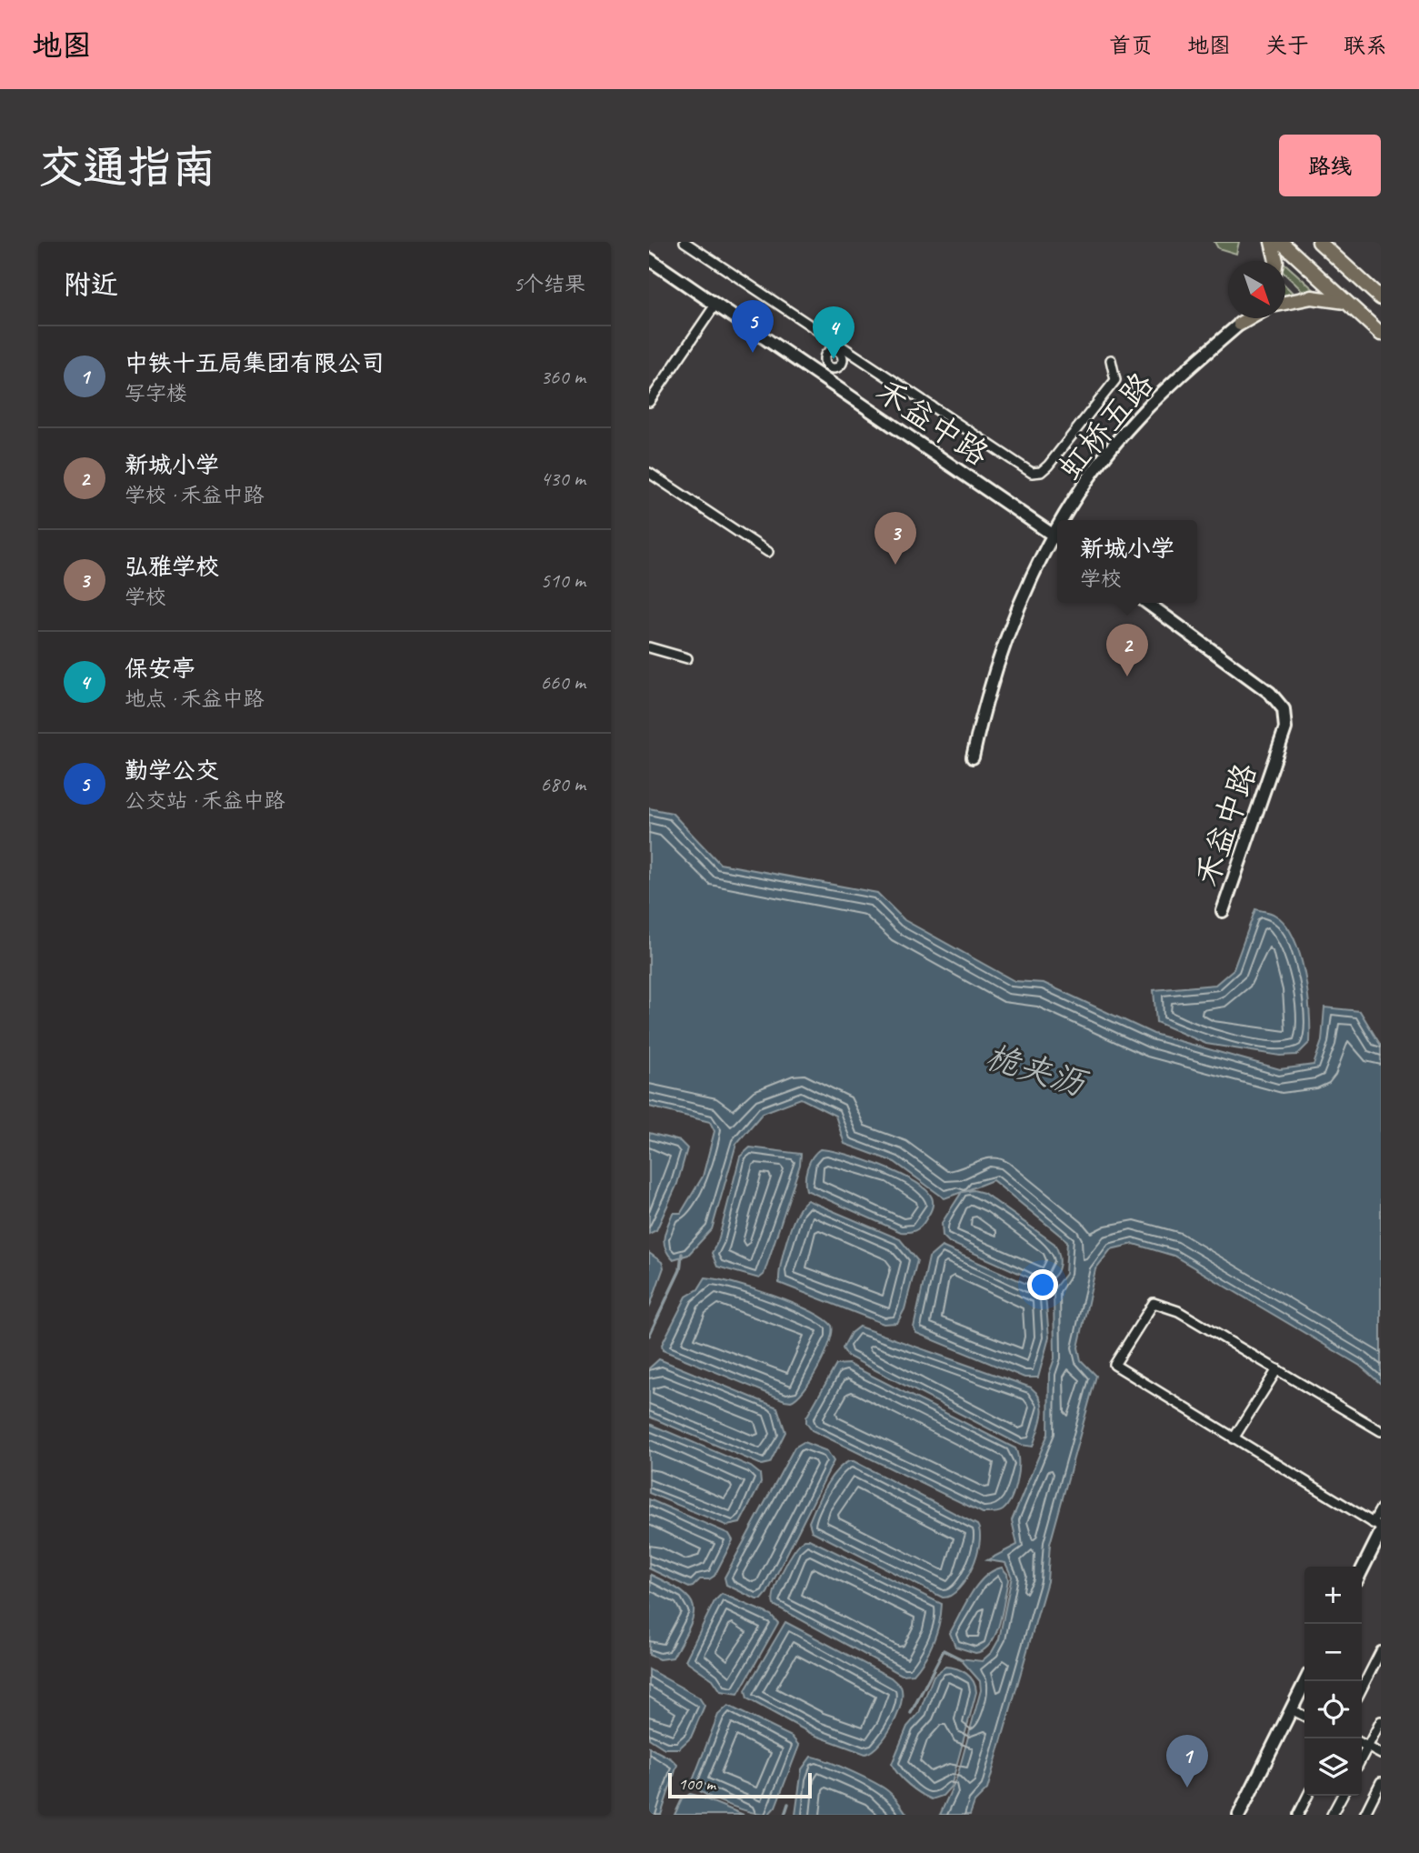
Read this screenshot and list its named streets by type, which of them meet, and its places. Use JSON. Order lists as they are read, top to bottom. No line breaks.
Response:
{"streets":{"street":["禾益中路","虹桥五路"]},"water":["桅夹沥"],"scale_bar":"100 m","north":"bottom right","page":{"header":"地图","nav":["首页","地图","关于","联系"],"buttons":"路线","title":"交通指南","heading":["附近","5个结果"],"pins":["5","4","3","2","1"],"list":[{"mark":"1","name":"中铁十五局集团有限公司","note":"写字楼","value":"360 m"},{"mark":"2","name":"新城小学","note":"学校 · 禾益中路","value":"430 m"},{"mark":"3","name":"弘雅学校","note":"学校","value":"510 m"},{"mark":"4","name":"保安亭","note":"地点 · 禾益中路","value":"660 m"},{"mark":"5","name":"勤学公交","note":"公交站 · 禾益中路","value":"680 m"}],"popup":["新城小学","学校"],"map_buttons":["+","−"],"scale":"100 m"}}
